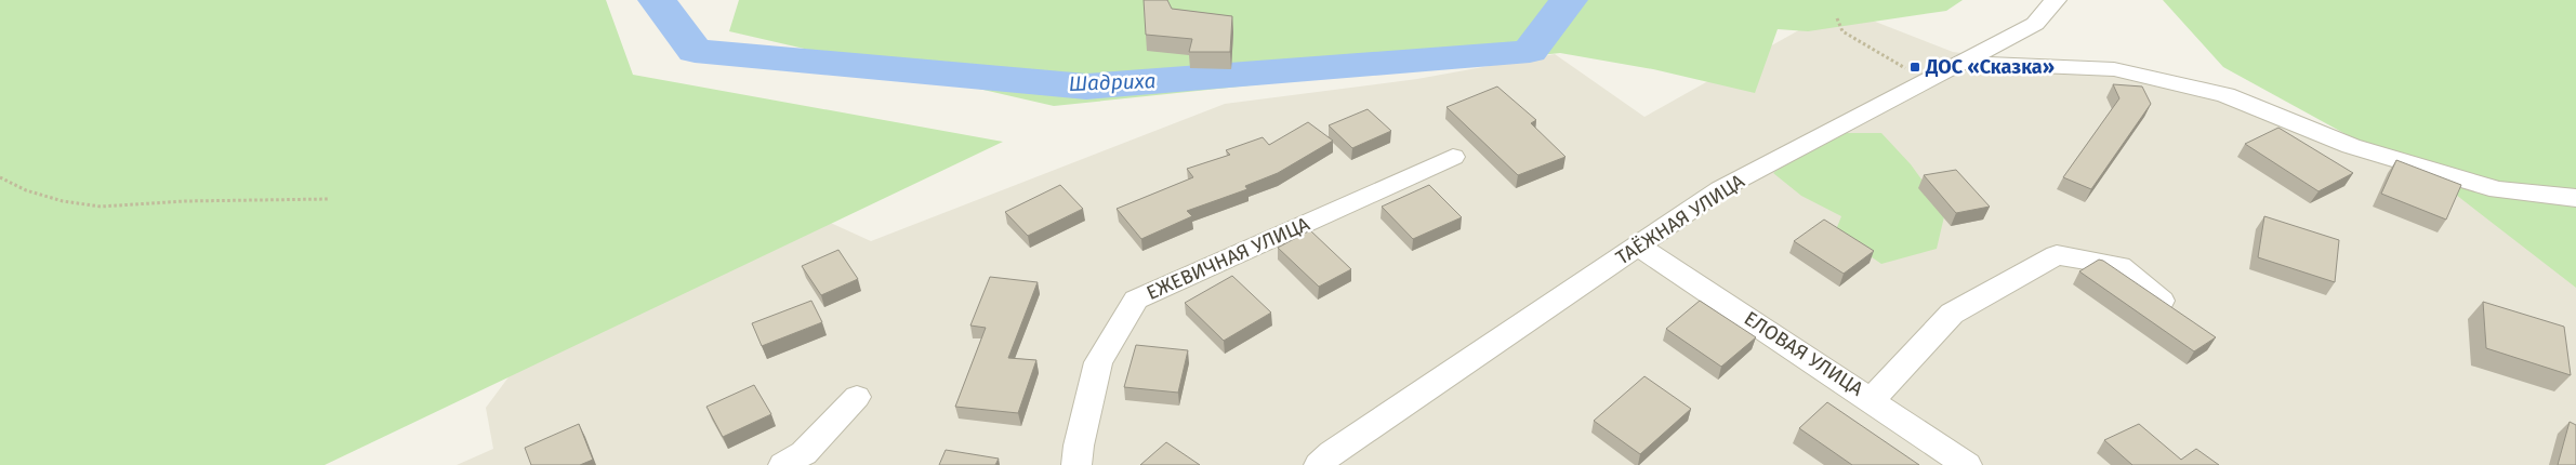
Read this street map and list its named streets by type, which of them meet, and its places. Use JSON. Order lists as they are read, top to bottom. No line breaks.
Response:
{"streets":{"street":["ТАЁЖНАЯ УЛИЦА","ЕЖЕВИЧНАЯ УЛИЦА","ЕЛОВАЯ УЛИЦА"]},"crossings":[["ТАЁЖНАЯ УЛИЦА","ЕЛОВАЯ УЛИЦА"]],"water":["Шадриха"],"places":{"transit":["ДОС «Сказка»"]}}
